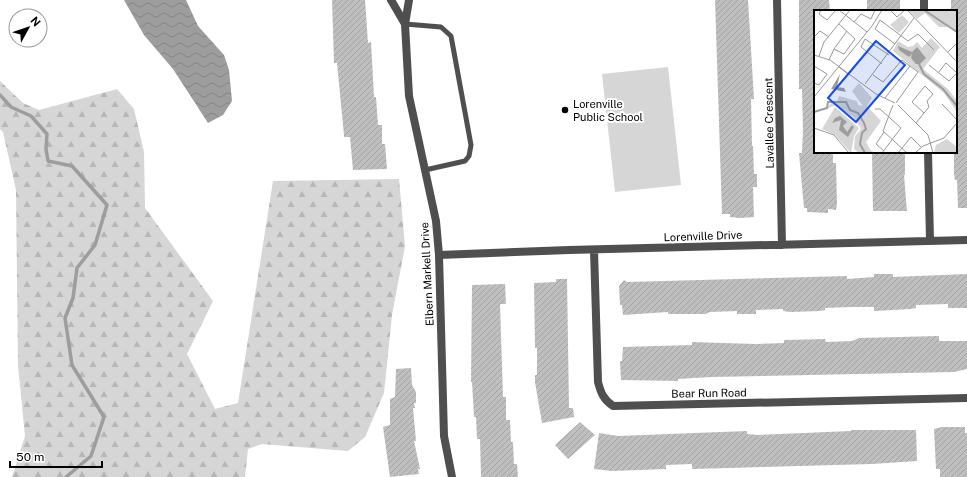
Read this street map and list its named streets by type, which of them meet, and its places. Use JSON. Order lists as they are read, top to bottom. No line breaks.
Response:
{"streets":{"street":["Lavallee Crescent","Lorenville Drive","Elbern Markell Drive","Bear Run Road"]},"crossings":[["Lavallee Crescent","Lorenville Drive"],["Lorenville Drive","Elbern Markell Drive"],["Lorenville Drive","Bear Run Road"]],"places":["Lorenville Public School"],"scale_bar":"50 m","north":"top right"}
